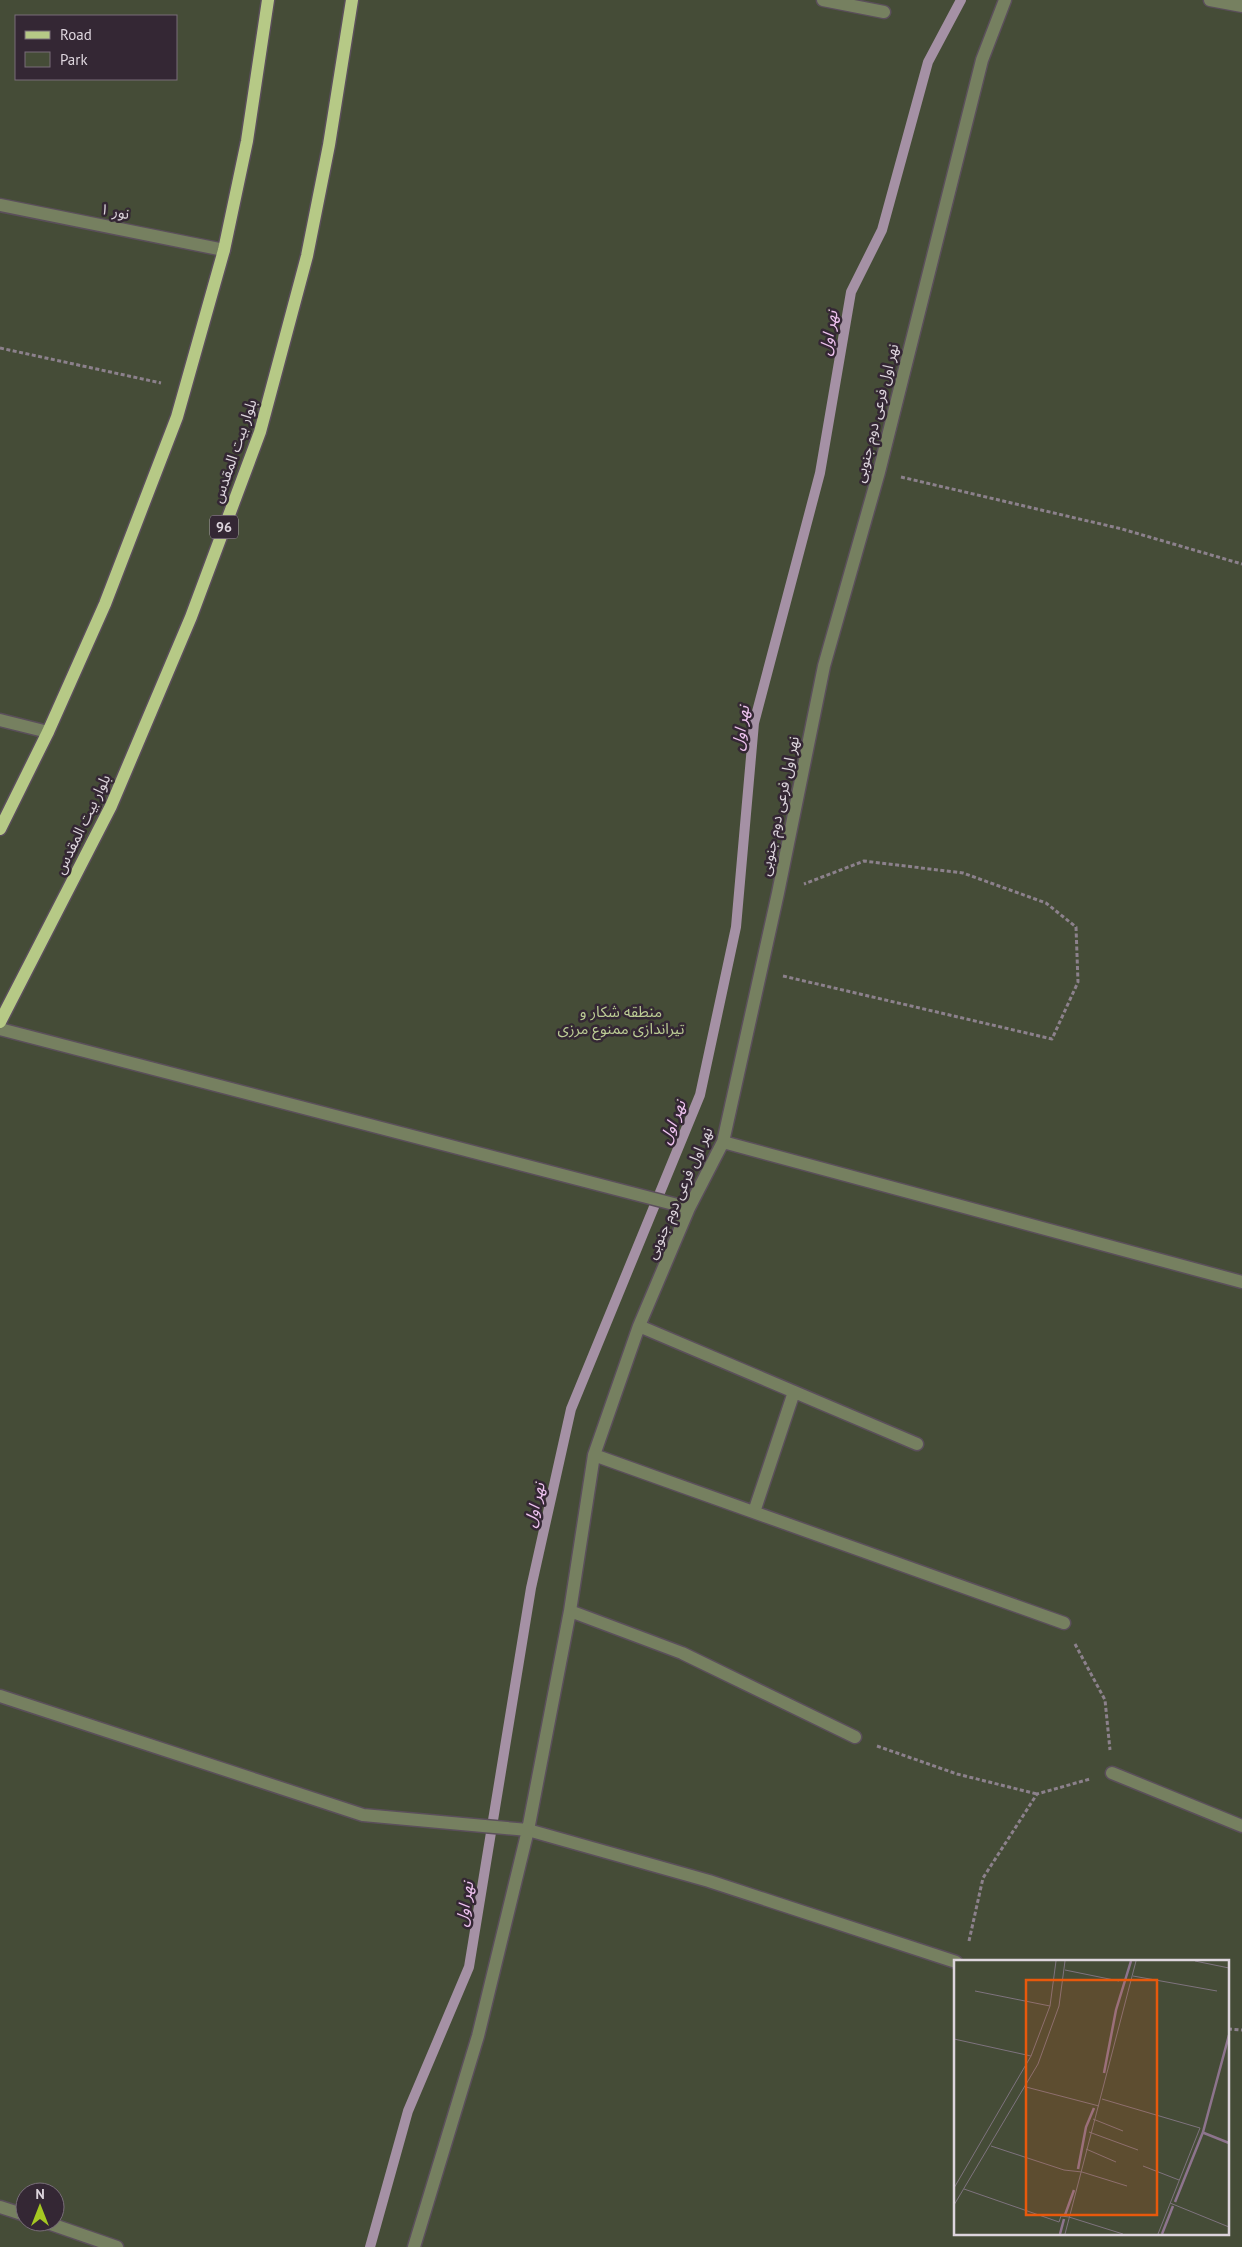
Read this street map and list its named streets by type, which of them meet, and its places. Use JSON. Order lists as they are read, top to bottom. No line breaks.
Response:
{"streets":{"main road":["بلوار بیت المقدس","96"],"street":["نور ۱","نهر اول فرعی دوم جنوبی"]},"water":["نهر اول"],"parks":["منطقه شکار و تیراندازی ممنوع مرزی"],"legend":["Road","Park"],"north":"top"}
